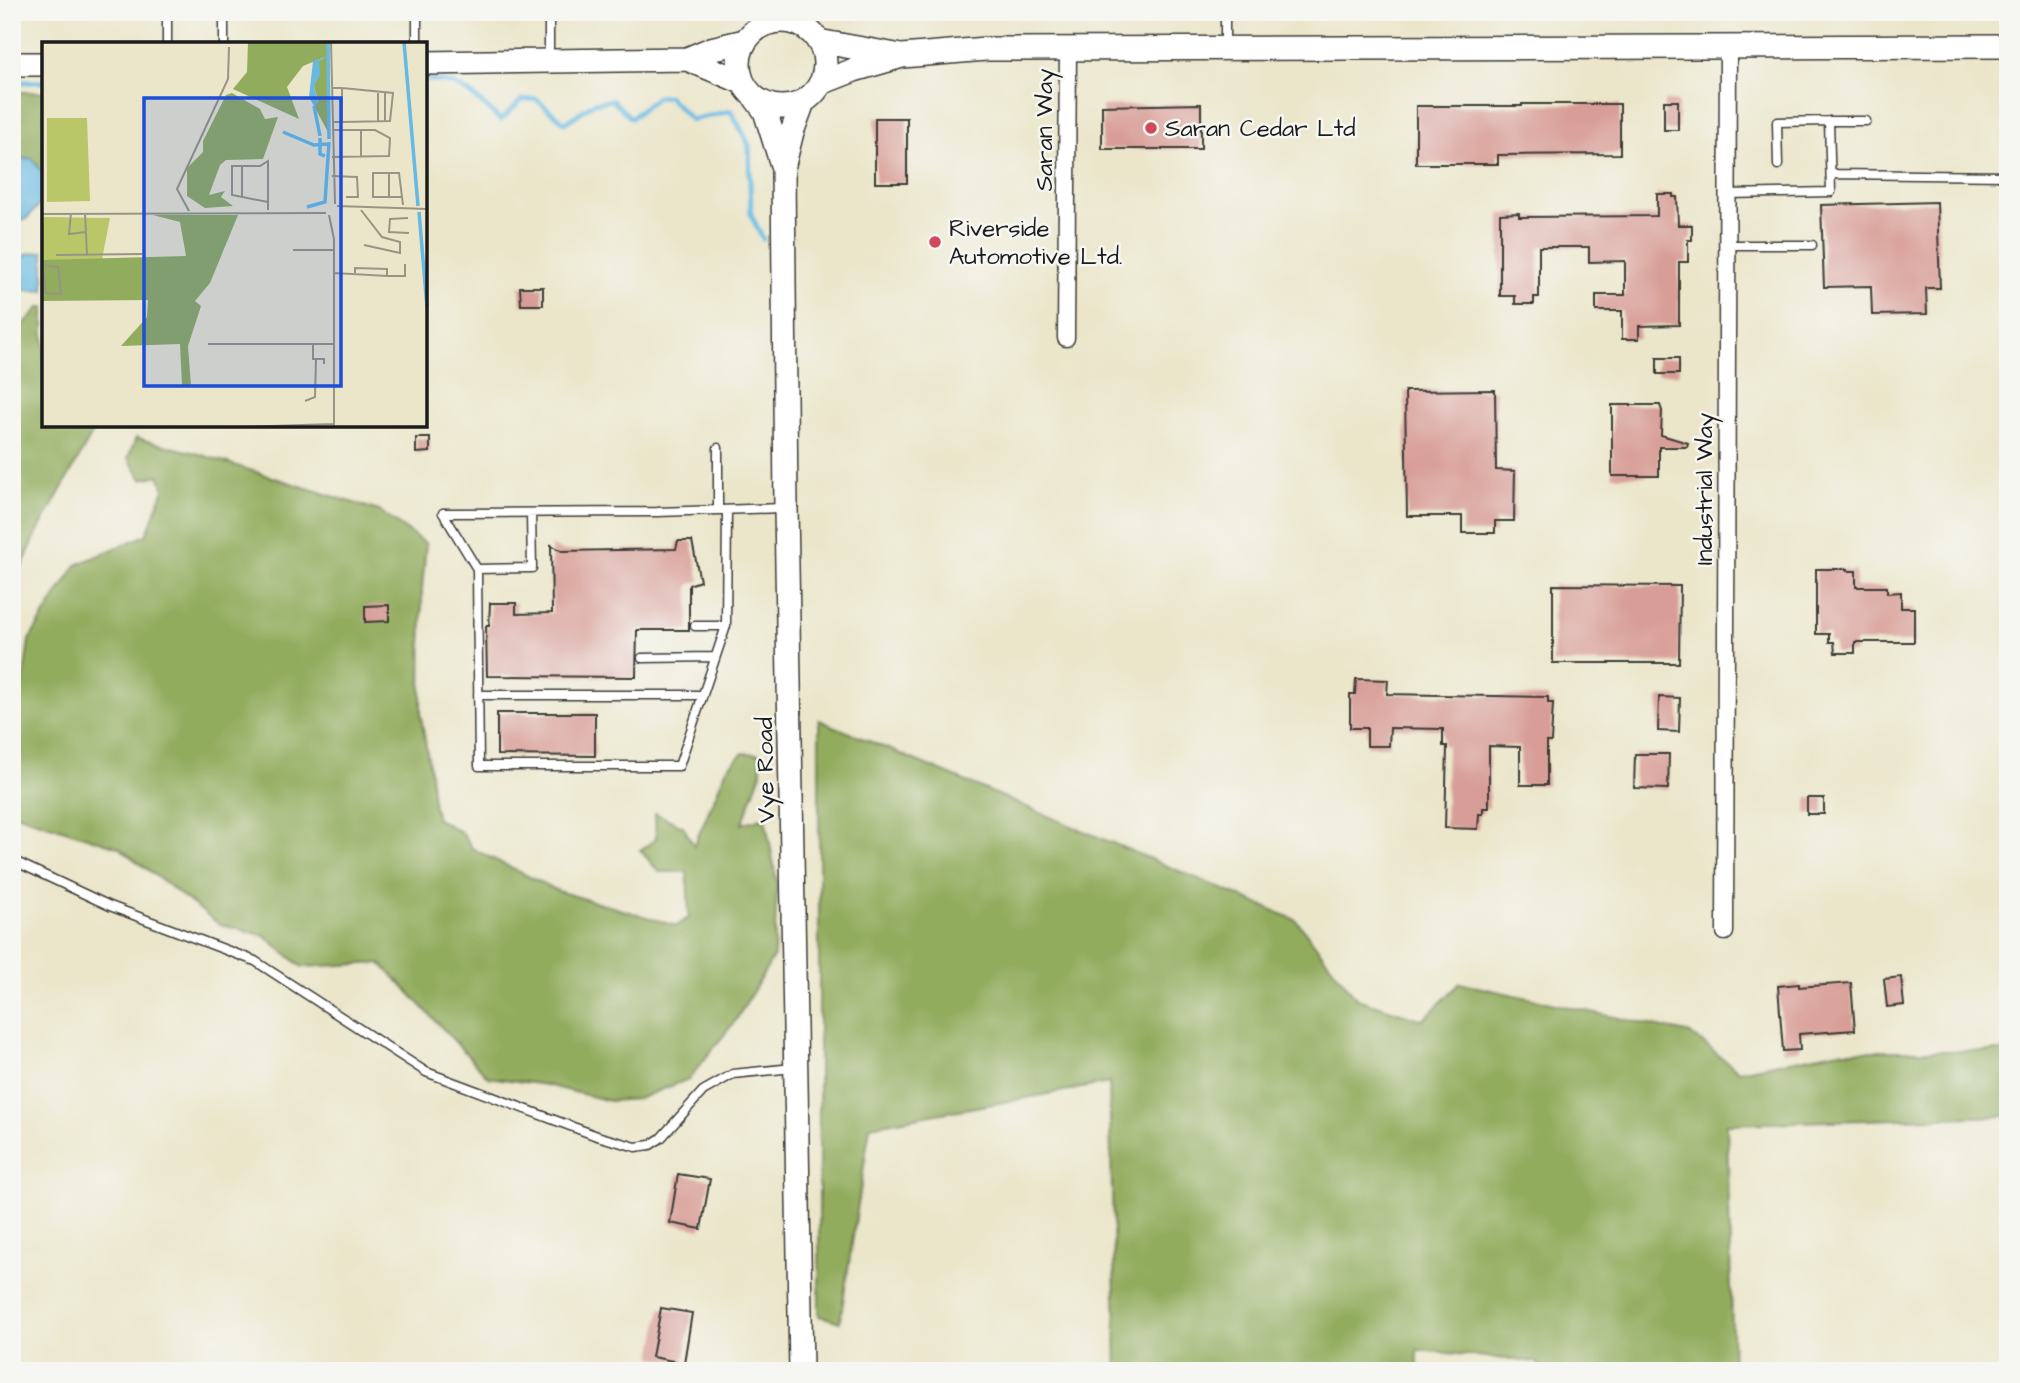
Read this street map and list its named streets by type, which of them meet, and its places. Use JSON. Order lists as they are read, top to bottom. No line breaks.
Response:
{"streets":{"street":["Saran Way","Industrial Way","Vye Road"]},"places":["Saran Cedar Ltd","Riverside Automotive Ltd."]}
